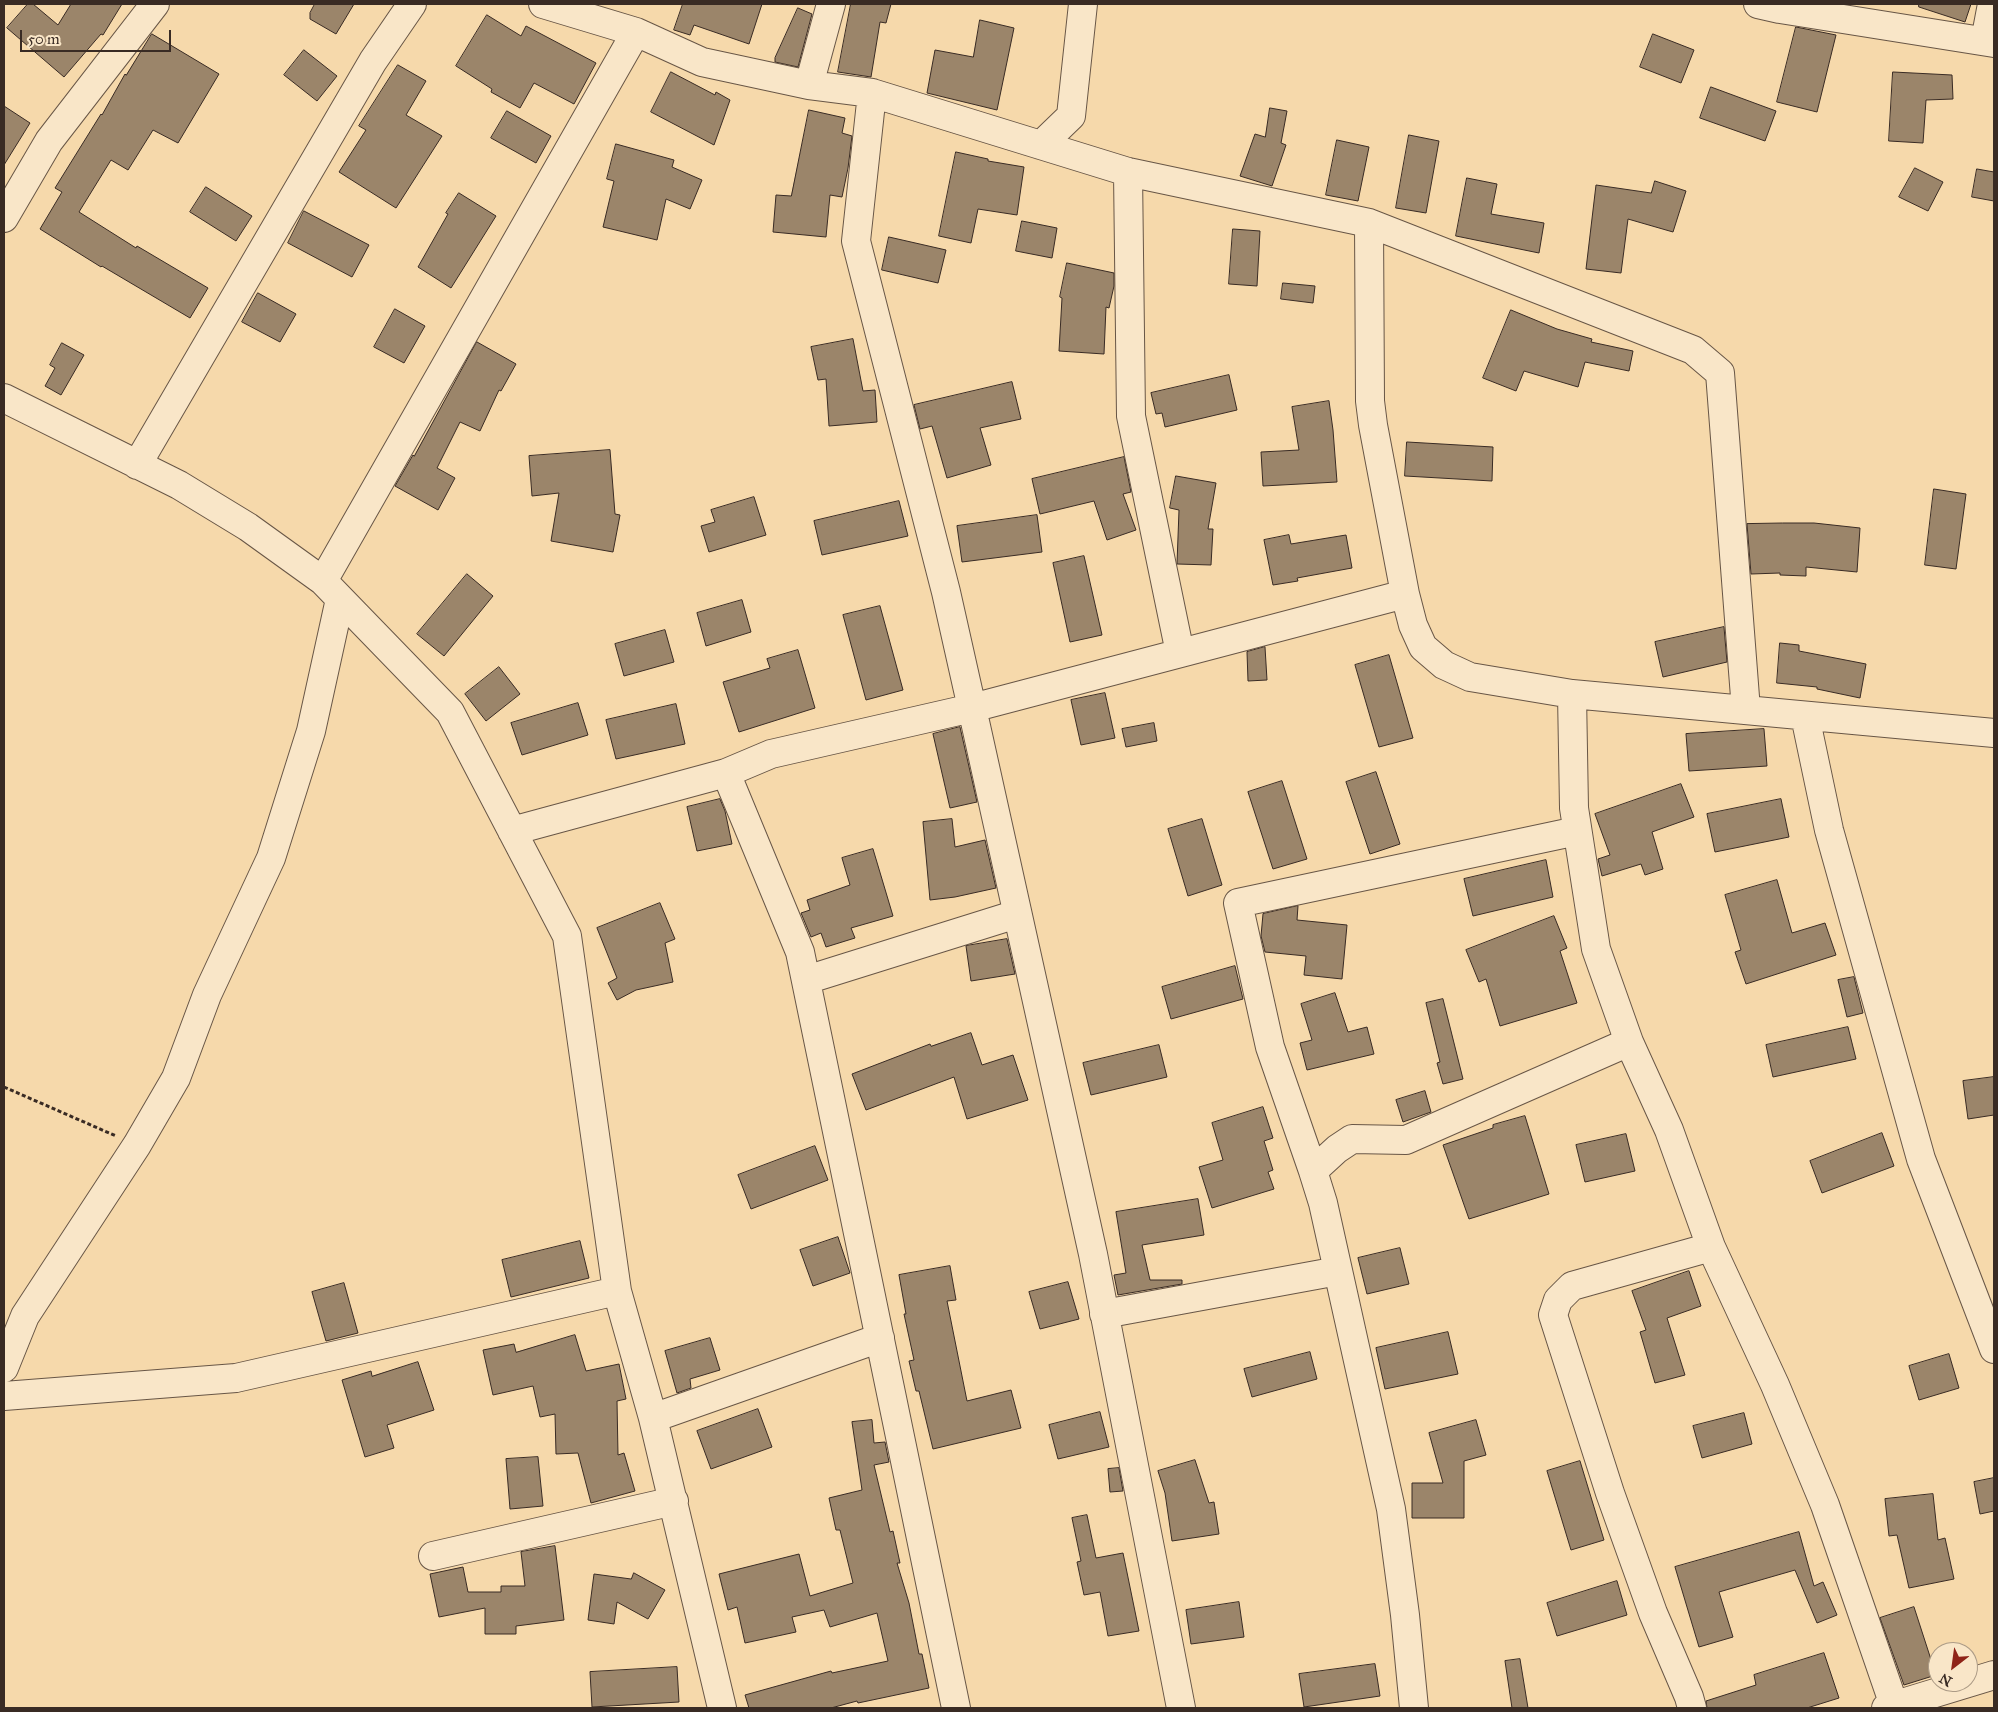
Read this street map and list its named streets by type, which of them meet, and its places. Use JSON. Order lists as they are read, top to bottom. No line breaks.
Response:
{"scale_bar":"50 m","north":"bottom left"}
